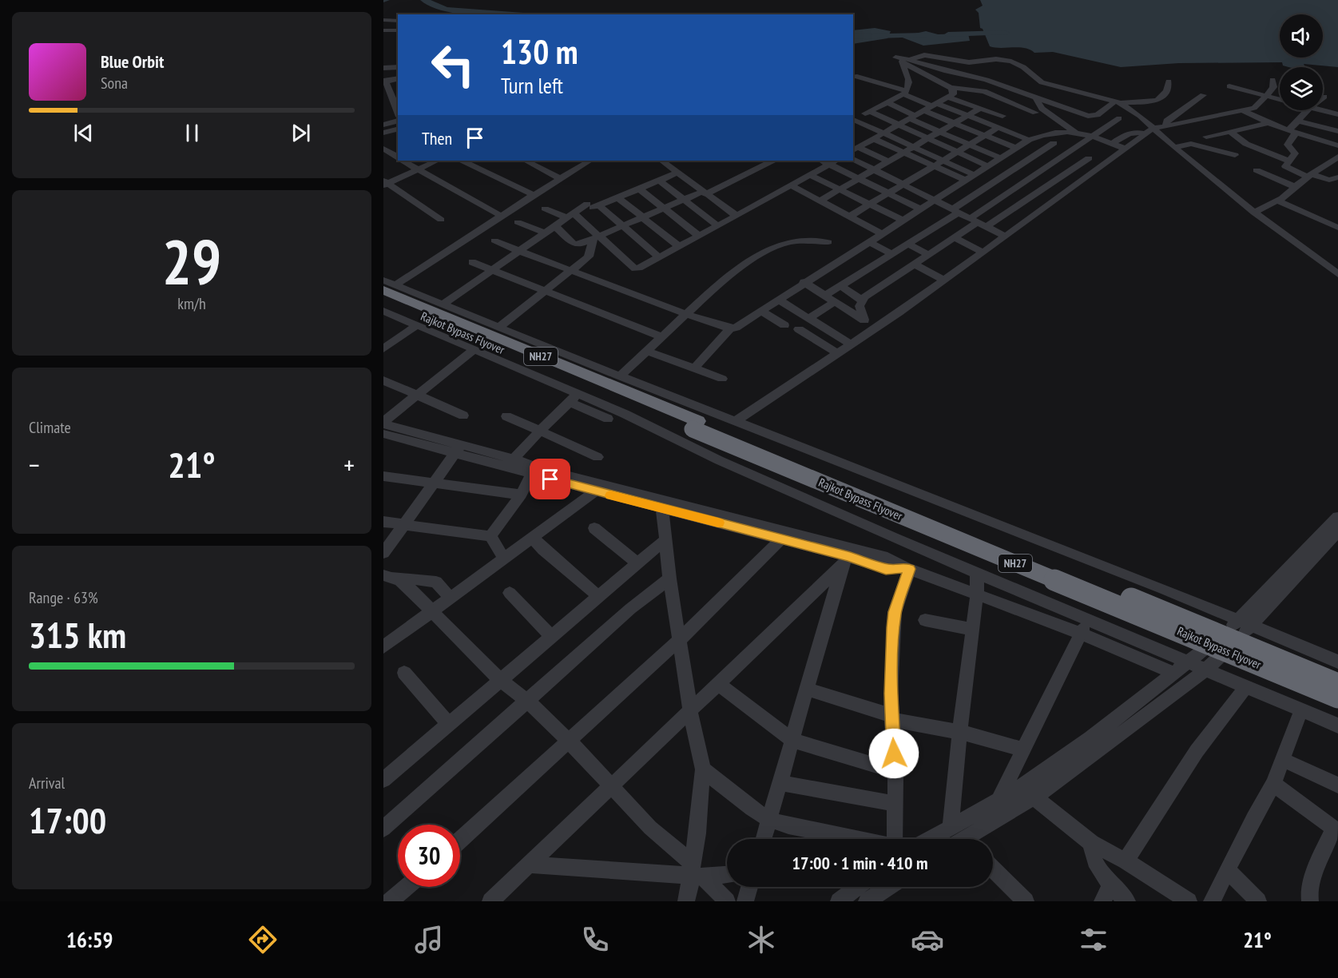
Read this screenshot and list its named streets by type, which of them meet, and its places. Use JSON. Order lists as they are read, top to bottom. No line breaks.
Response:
{"streets":{"highway":["Rajkot Bypass Flyover","NH27"]},"page":{"turn":["130 m","Turn left"],"song":["Blue Orbit","Sona"],"then":"Then","tile":[["29","km/h"],"Climate",["Range · 63%","315 km"],["Arrival","17:00"]],"heat":["−","21°","+"],"limit":"30","trip":"17:00 · 1 min · 410 m","tabs":["16:59","21°"]}}
